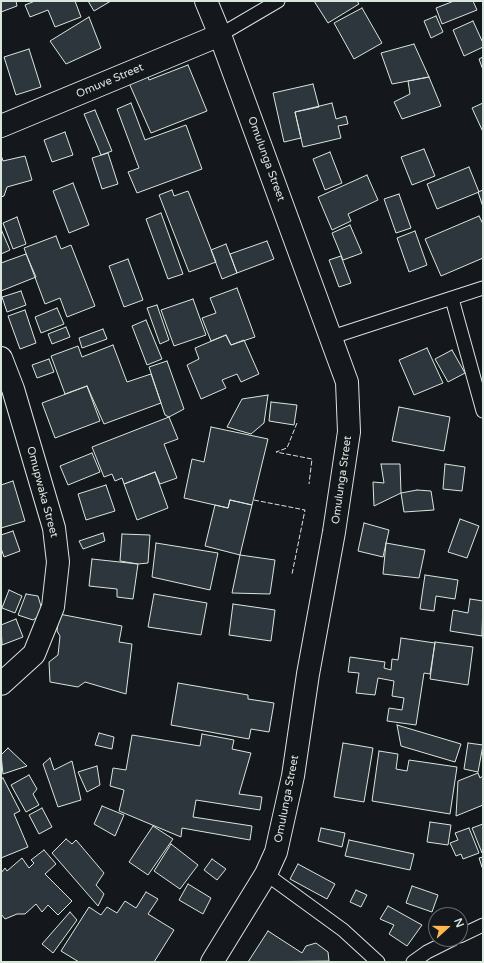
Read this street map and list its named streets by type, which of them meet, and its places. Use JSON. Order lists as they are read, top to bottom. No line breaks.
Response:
{"streets":{"street":["Omuve Street","Omulunga Street","Omupwaka Street"]},"crossings":[["Omuve Street","Omulunga Street"]],"north":"right"}
